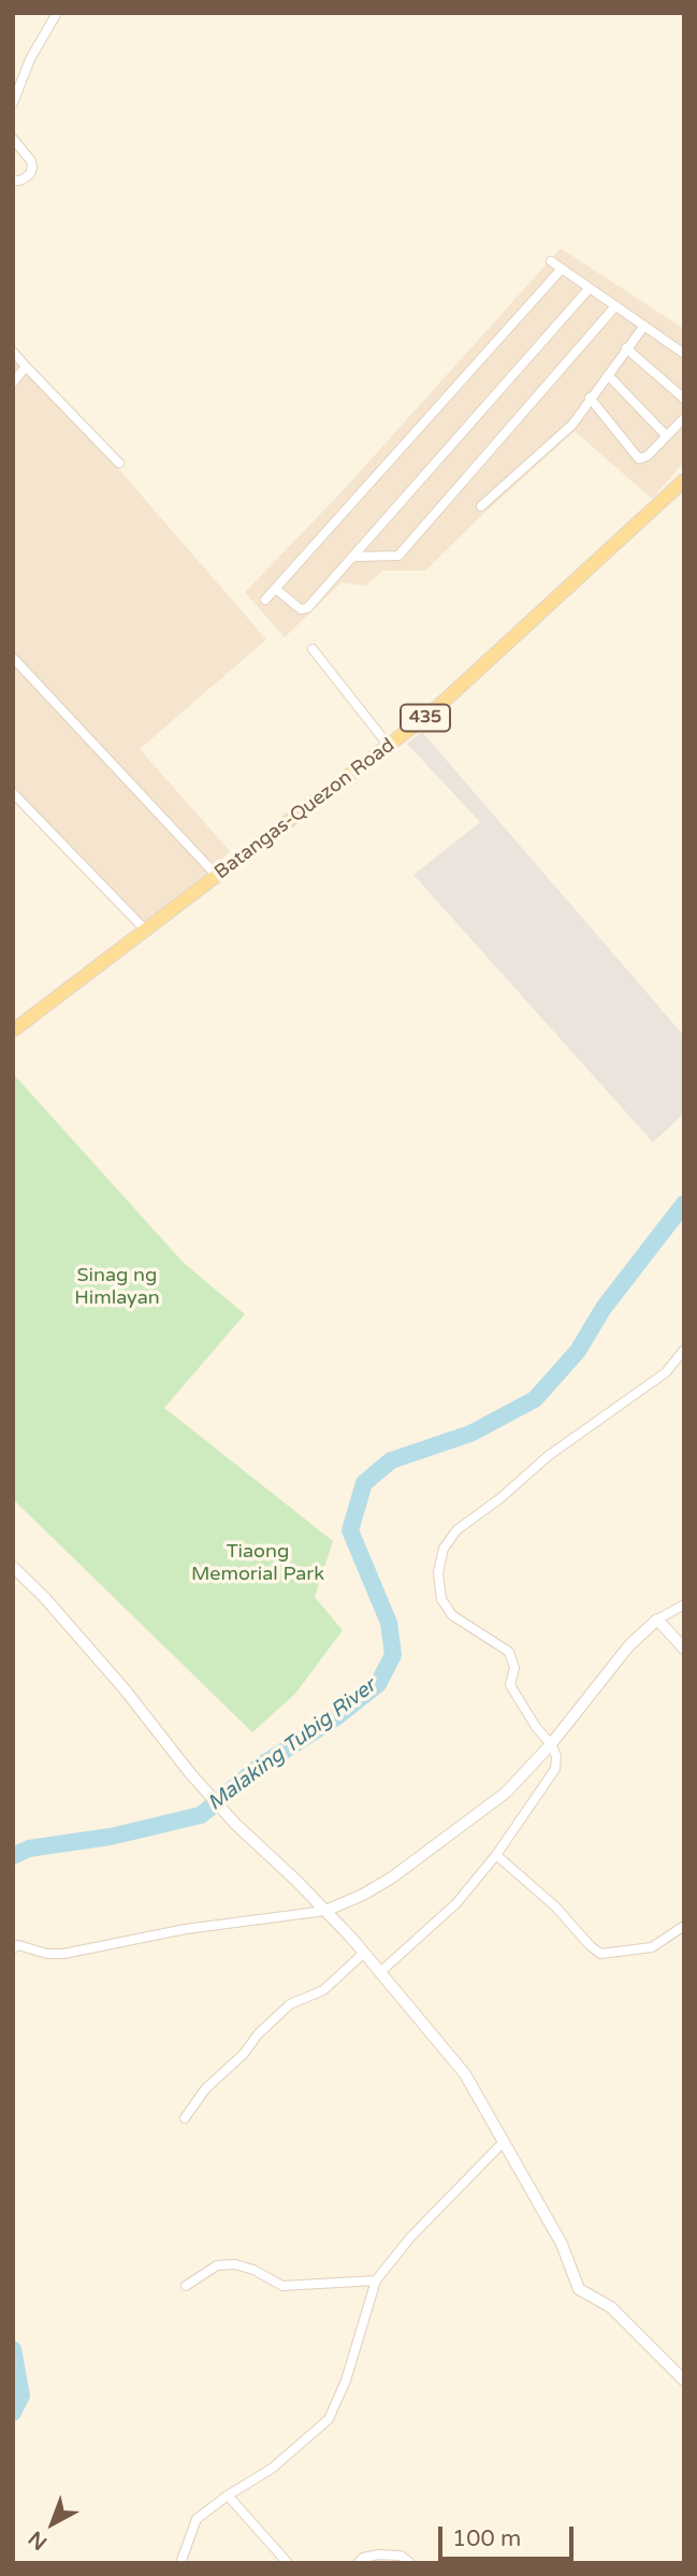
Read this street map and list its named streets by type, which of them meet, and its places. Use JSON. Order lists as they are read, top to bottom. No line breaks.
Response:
{"streets":{"main road":["435","Batangas-Quezon Road"]},"water":["Malaking Tubig River"],"parks":["Sinag ng Himlayan","Tiaong Memorial Park"],"scale_bar":"100 m","north":"bottom left"}
